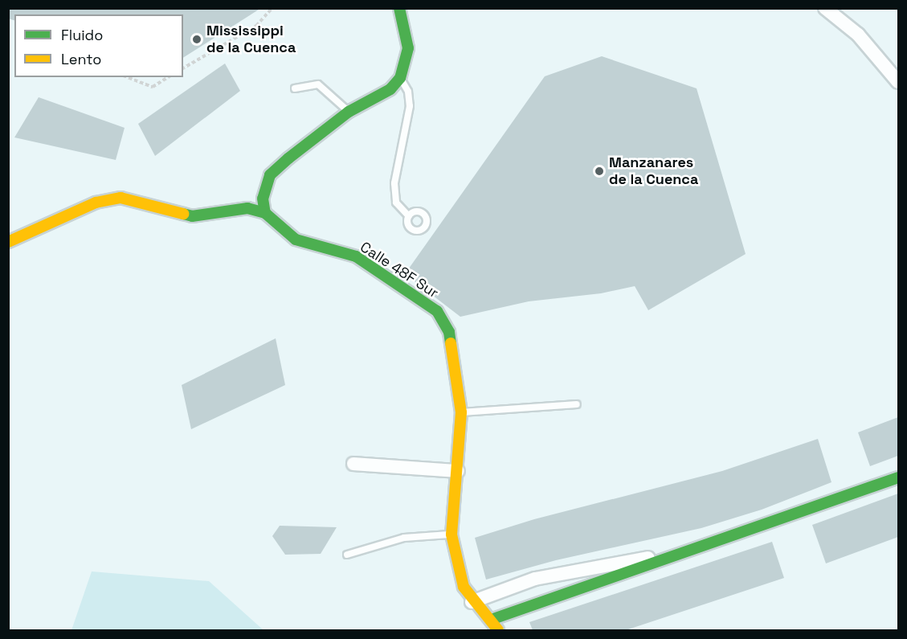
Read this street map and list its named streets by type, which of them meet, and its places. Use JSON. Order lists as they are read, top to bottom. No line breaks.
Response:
{"streets":{"street":["Calle 48F Sur"]},"places":["Mississippi de la Cuenca","Manzanares de la Cuenca"],"legend":["Fluido","Lento"]}
